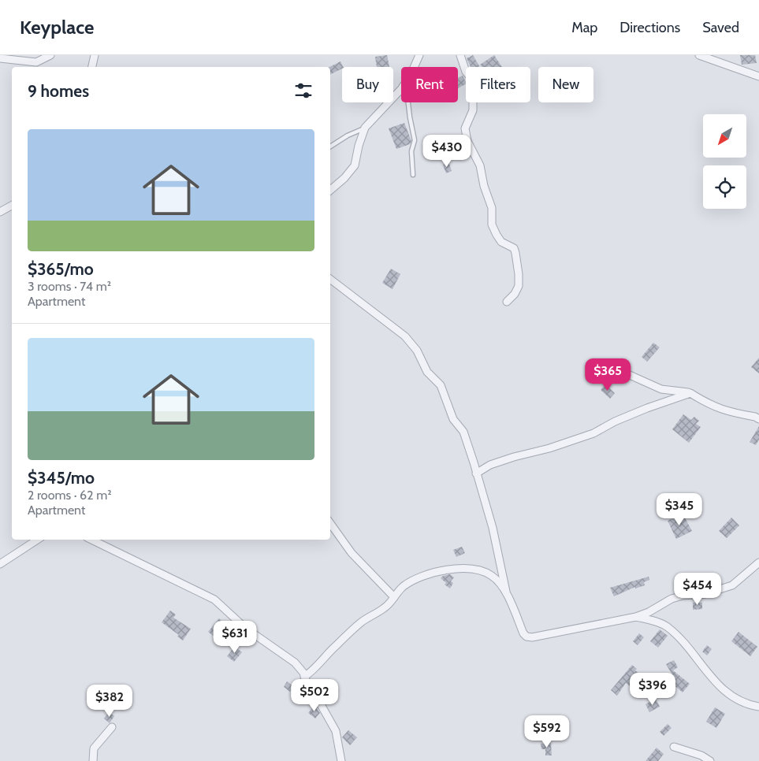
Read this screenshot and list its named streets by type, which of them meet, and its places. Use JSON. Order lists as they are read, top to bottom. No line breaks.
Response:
{"north":"bottom left","page":{"header":"Keyplace","nav":["Map","Directions","Saved"],"chip":["Buy","Rent","Filters","New"],"heading":"9 homes","list":[{"name":"$365/mo","note":"3 rooms · 74 m² · Apartment"},{"name":"$345/mo","note":"2 rooms · 62 m² · Apartment"}],"price":["$430","$365","$345","$454","$631","$396","$502","$382","$592"]}}
